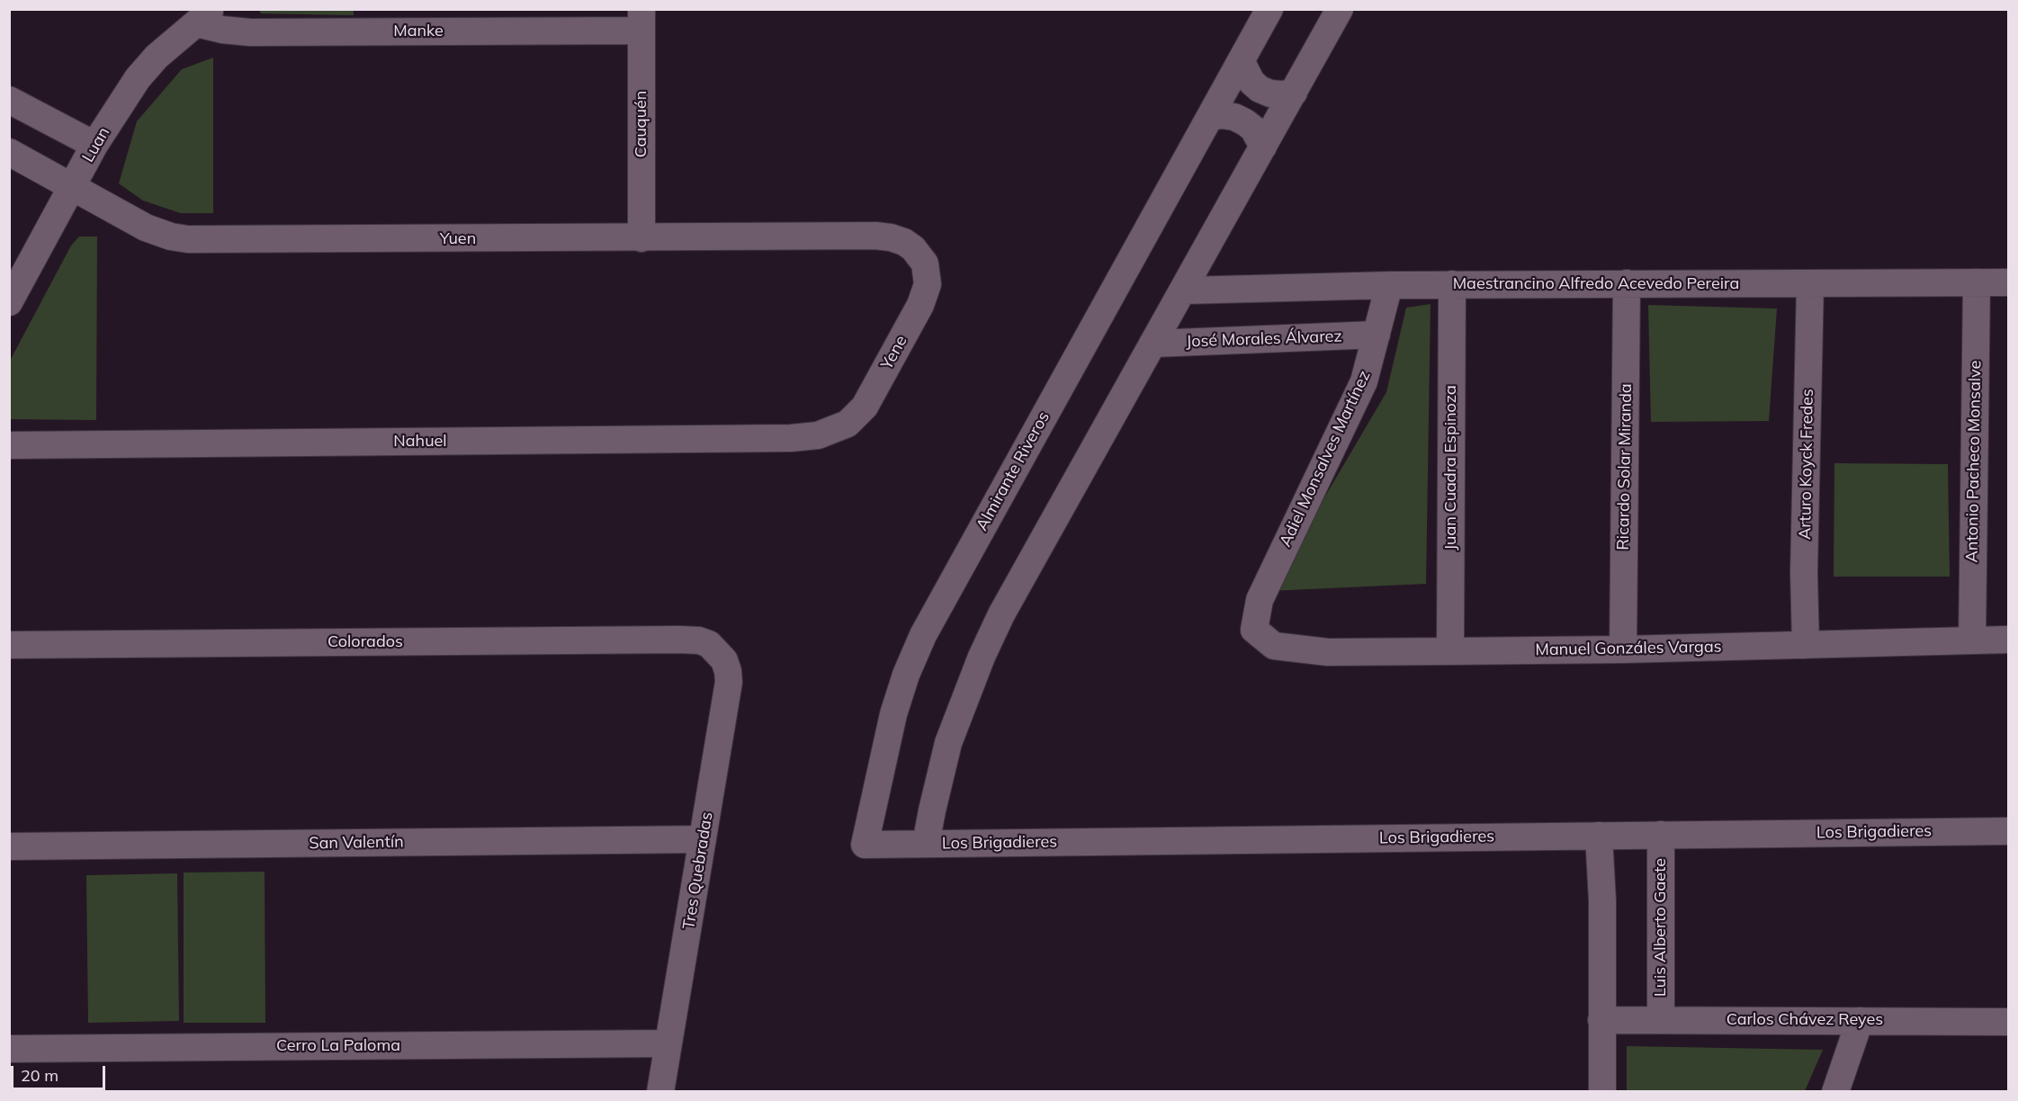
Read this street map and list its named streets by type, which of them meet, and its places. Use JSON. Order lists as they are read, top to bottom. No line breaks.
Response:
{"streets":{"street":["Manke","Cauquén","Luan","Yuen","Maestrancino Alfredo Acevedo Pereira","José Morales Álvarez","Yene","Nahuel","Adiel Monsalves Martínez","Antonio Pacheco Monsalve","Arturo Koyck Fredes","Ricardo Solar Miranda","Juan Cuadra Espinoza","Almirante Riveros","Colorados","Manuel Gonzáles Vargas","Los Brigadieres","San Valentín","Tres Quebradas","Luis Alberto Gaete","Carlos Chávez Reyes","Cerro La Paloma"]},"crossings":[["Manke","Cauquén"],["Manke","Luan"],["Cauquén","Yuen"],["Luan","Yuen"],["Yuen","Yene"],["Maestrancino Alfredo Acevedo Pereira","Adiel Monsalves Martínez"],["Maestrancino Alfredo Acevedo Pereira","Antonio Pacheco Monsalve"],["Maestrancino Alfredo Acevedo Pereira","Arturo Koyck Fredes"],["Maestrancino Alfredo Acevedo Pereira","Ricardo Solar Miranda"],["Maestrancino Alfredo Acevedo Pereira","Juan Cuadra Espinoza"],["José Morales Álvarez","Adiel Monsalves Martínez"],["Yene","Nahuel"],["Adiel Monsalves Martínez","Manuel Gonzáles Vargas"],["Antonio Pacheco Monsalve","Manuel Gonzáles Vargas"],["Arturo Koyck Fredes","Manuel Gonzáles Vargas"],["Ricardo Solar Miranda","Manuel Gonzáles Vargas"],["Juan Cuadra Espinoza","Manuel Gonzáles Vargas"],["Almirante Riveros","Los Brigadieres"],["Colorados","Tres Quebradas"],["Los Brigadieres","Luis Alberto Gaete"],["San Valentín","Tres Quebradas"],["Tres Quebradas","Cerro La Paloma"],["Luis Alberto Gaete","Carlos Chávez Reyes"]],"scale_bar":"20 m"}
